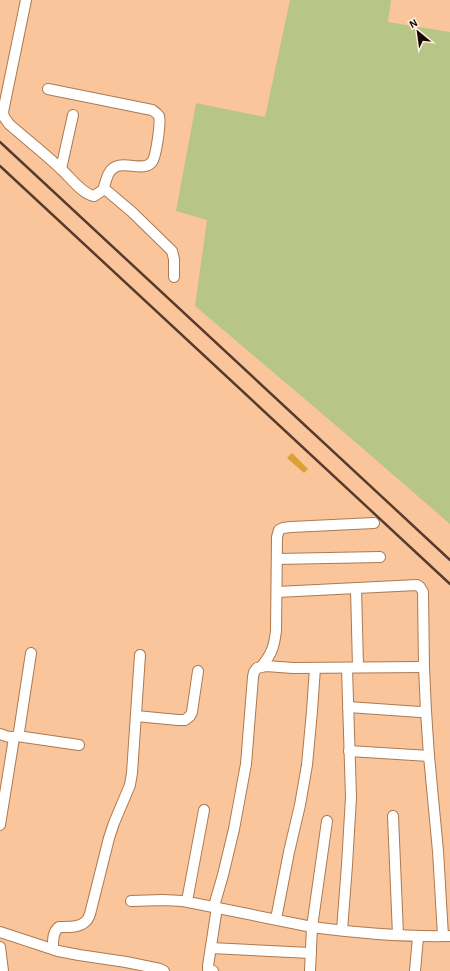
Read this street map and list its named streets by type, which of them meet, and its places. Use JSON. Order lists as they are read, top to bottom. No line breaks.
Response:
{"north":"top left"}
